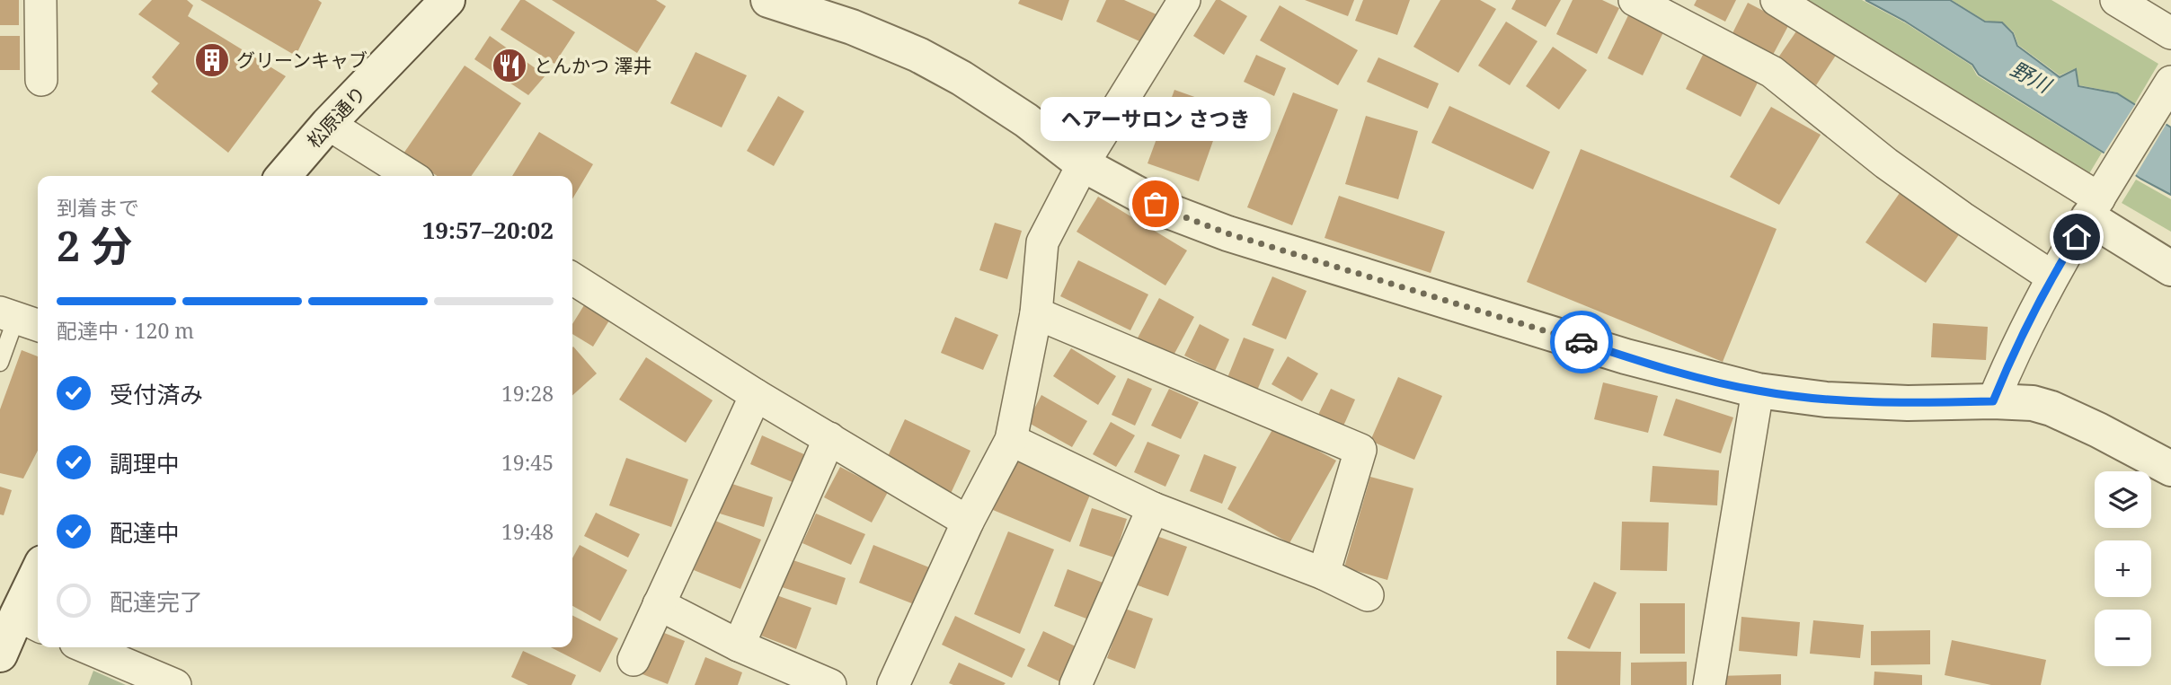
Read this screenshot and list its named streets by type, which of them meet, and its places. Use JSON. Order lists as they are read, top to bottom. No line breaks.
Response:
{"streets":{"street":["松原通り"]},"water":["野川"],"places":{"building":["グリーンキャブ"],"restaurant":["とんかつ 澤井"],"other":["ヘアーサロン さつき"]},"page":{"bubble":"ヘアーサロン さつき","heading":["2 分","到着まで","19:57–20:02"],"bar":"配達中 · 120 m","list":[["受付済み","19:28"],["調理中","19:45"],["配達中","19:48"],"配達完了"],"map_buttons":["+","−"]}}
